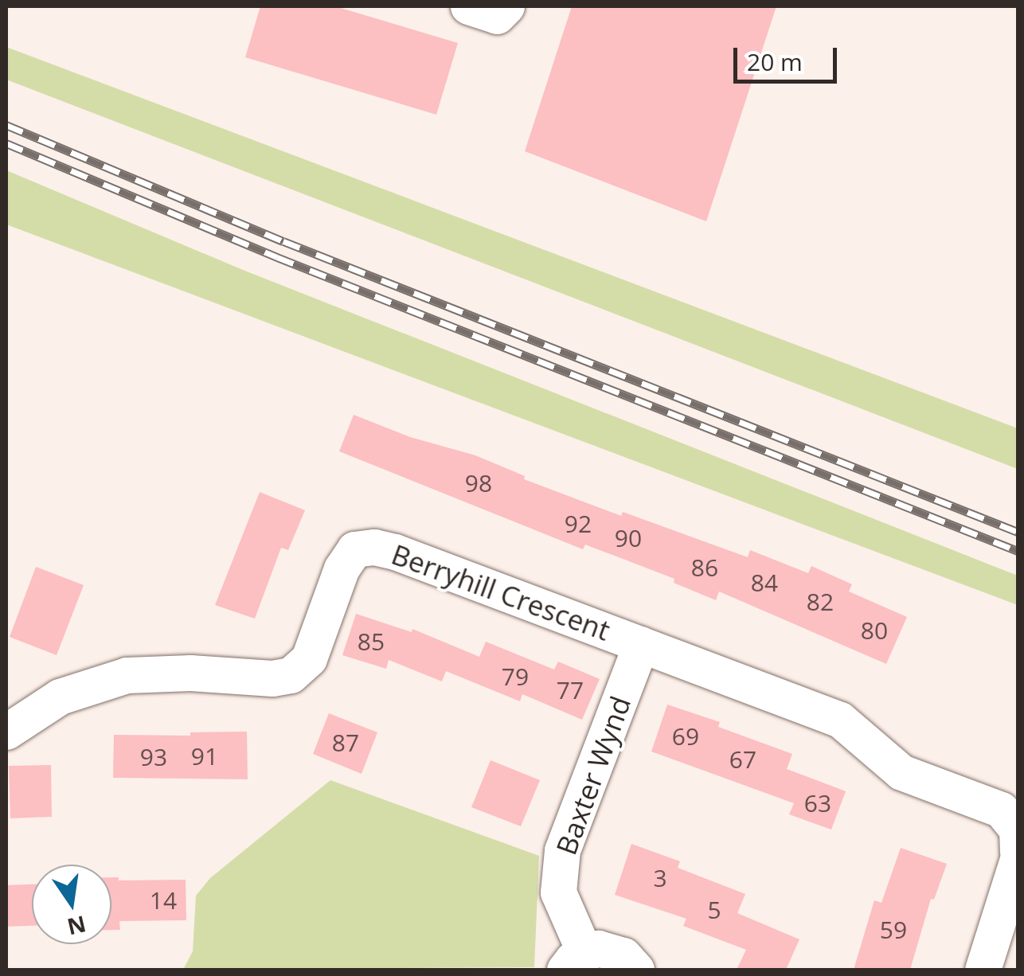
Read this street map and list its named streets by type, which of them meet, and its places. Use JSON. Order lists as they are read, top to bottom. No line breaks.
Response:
{"streets":{"street":["Berryhill Crescent","Baxter Wynd"]},"crossings":[["Berryhill Crescent","Baxter Wynd"]],"house_numbers":["98","92","90","86","84","82","80","85","79","77","69","87","91","93","67","63","3","14","5","59"],"scale_bar":"20 m","north":"bottom"}
